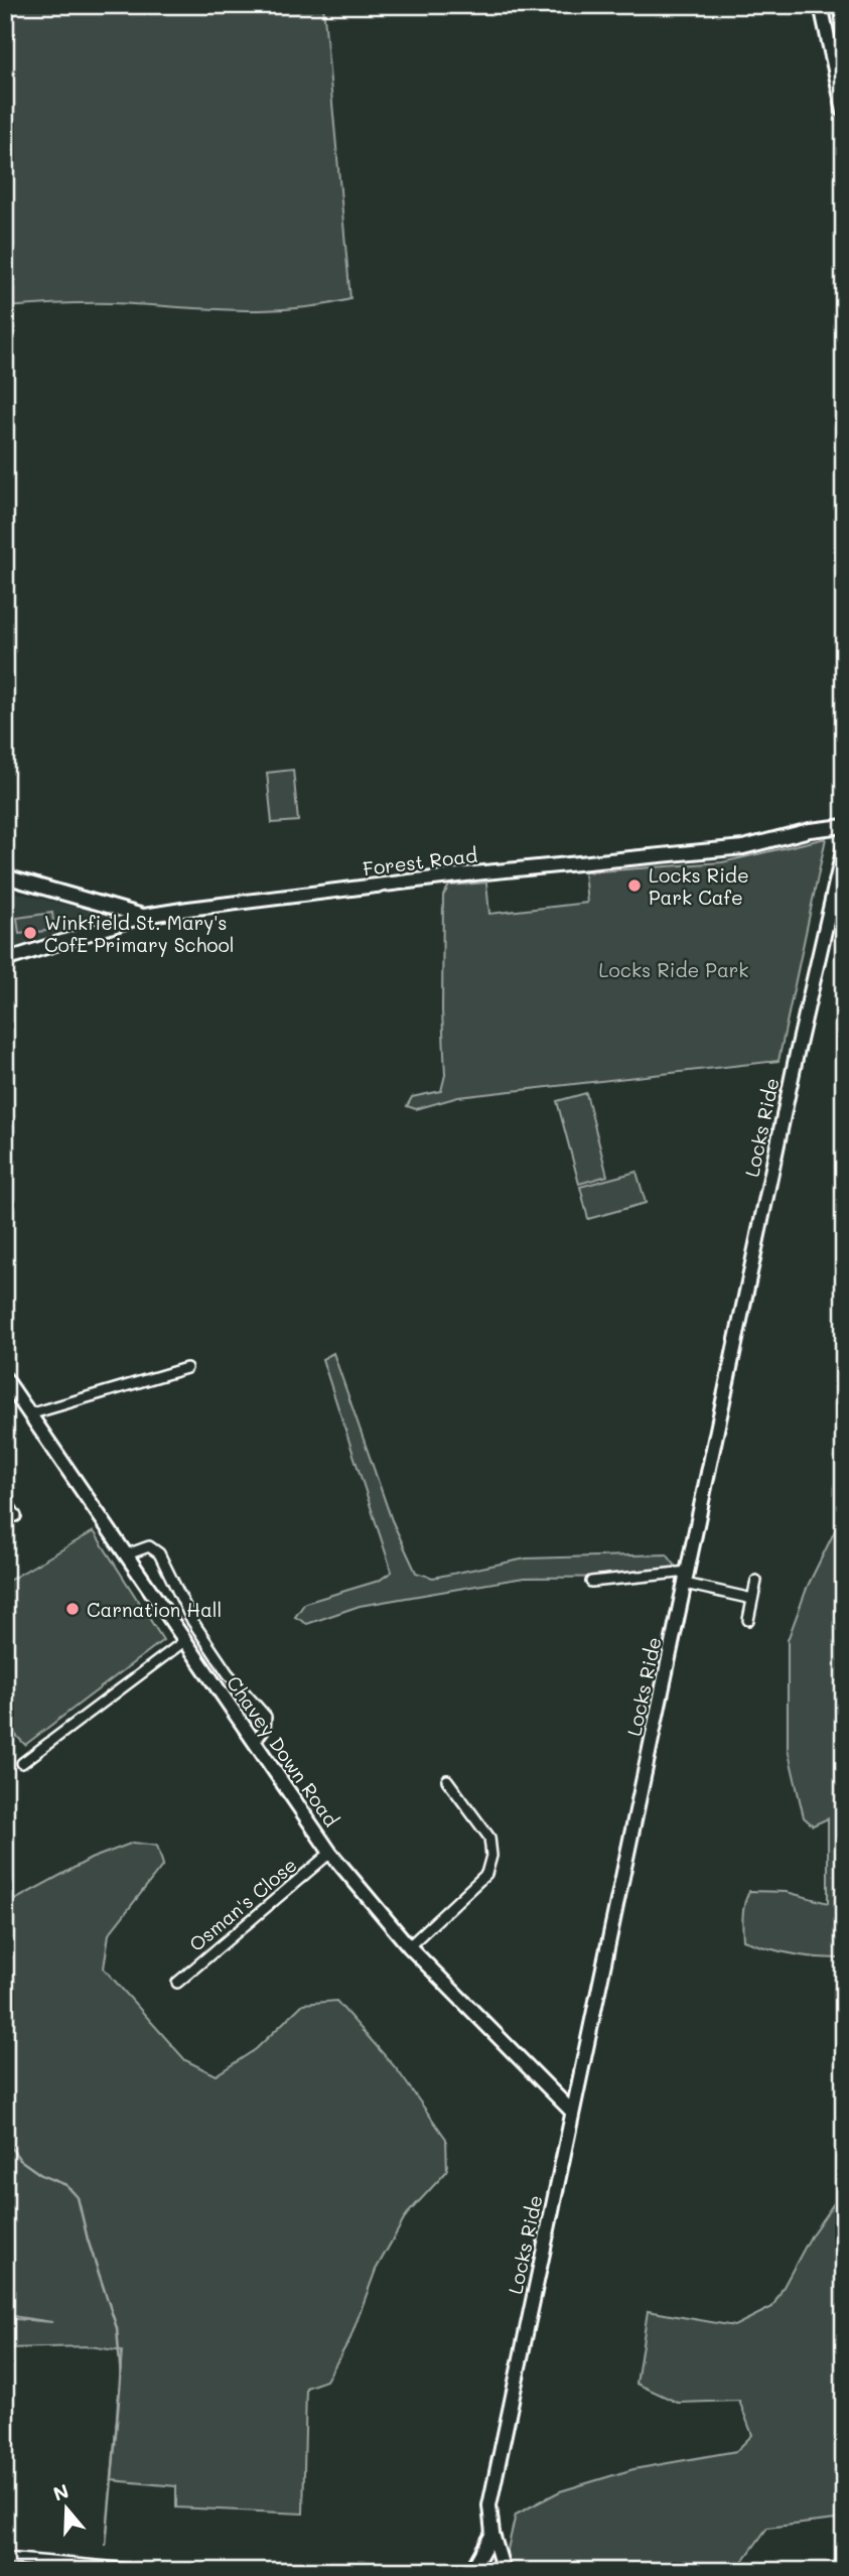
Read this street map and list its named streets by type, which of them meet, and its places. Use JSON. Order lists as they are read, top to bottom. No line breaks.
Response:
{"streets":{"main road":["Forest Road","Locks Ride","Chavey Down Road"],"street":["Osman's Close"]},"crossings":[["Locks Ride","Chavey Down Road"],["Chavey Down Road","Osman's Close"]],"parks":["Locks Ride Park"],"places":["Locks Ride Park Cafe","Winkfield St. Mary's CofE Primary School","Carnation Hall"],"north":"top"}
